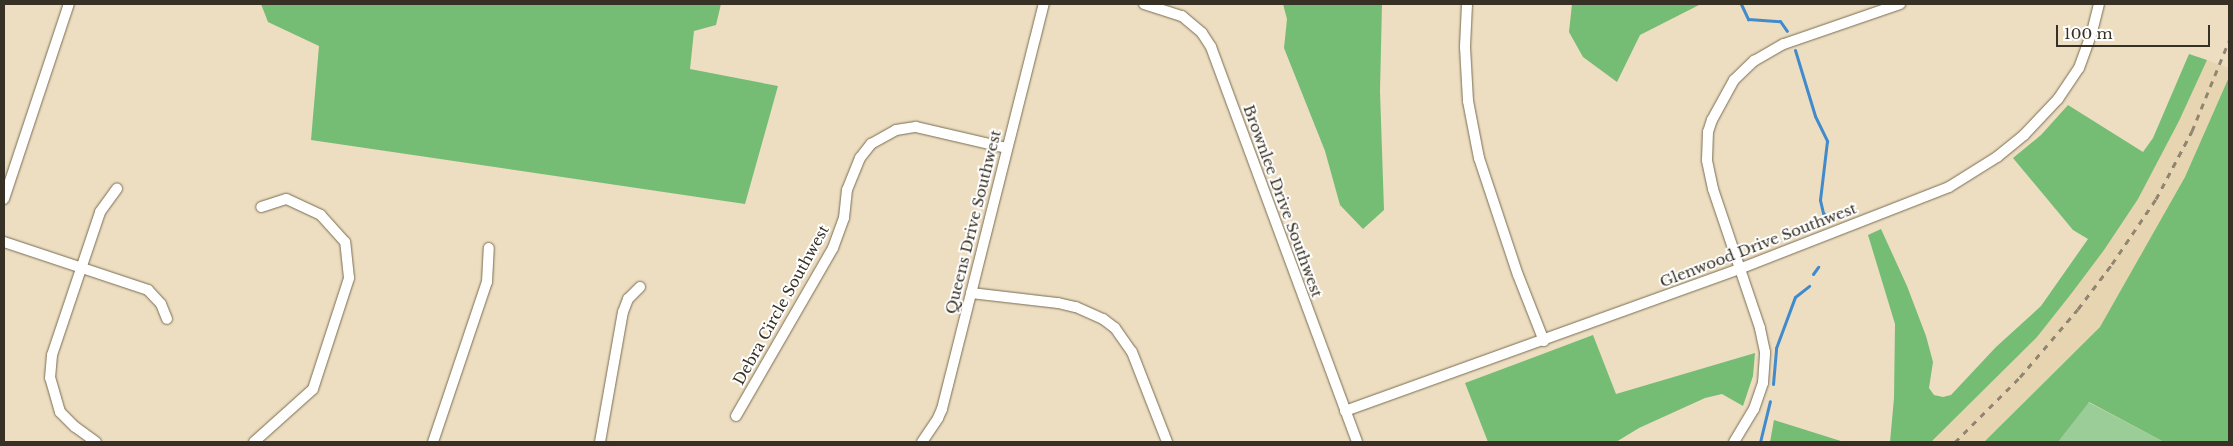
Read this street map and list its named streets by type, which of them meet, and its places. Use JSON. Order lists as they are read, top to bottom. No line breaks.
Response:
{"streets":{"street":["Brownlee Drive Southwest","Queens Drive Southwest","Glenwood Drive Southwest","Debra Circle Southwest"]},"crossings":[["Brownlee Drive Southwest","Glenwood Drive Southwest"],["Queens Drive Southwest","Debra Circle Southwest"]],"scale_bar":"100 m"}
